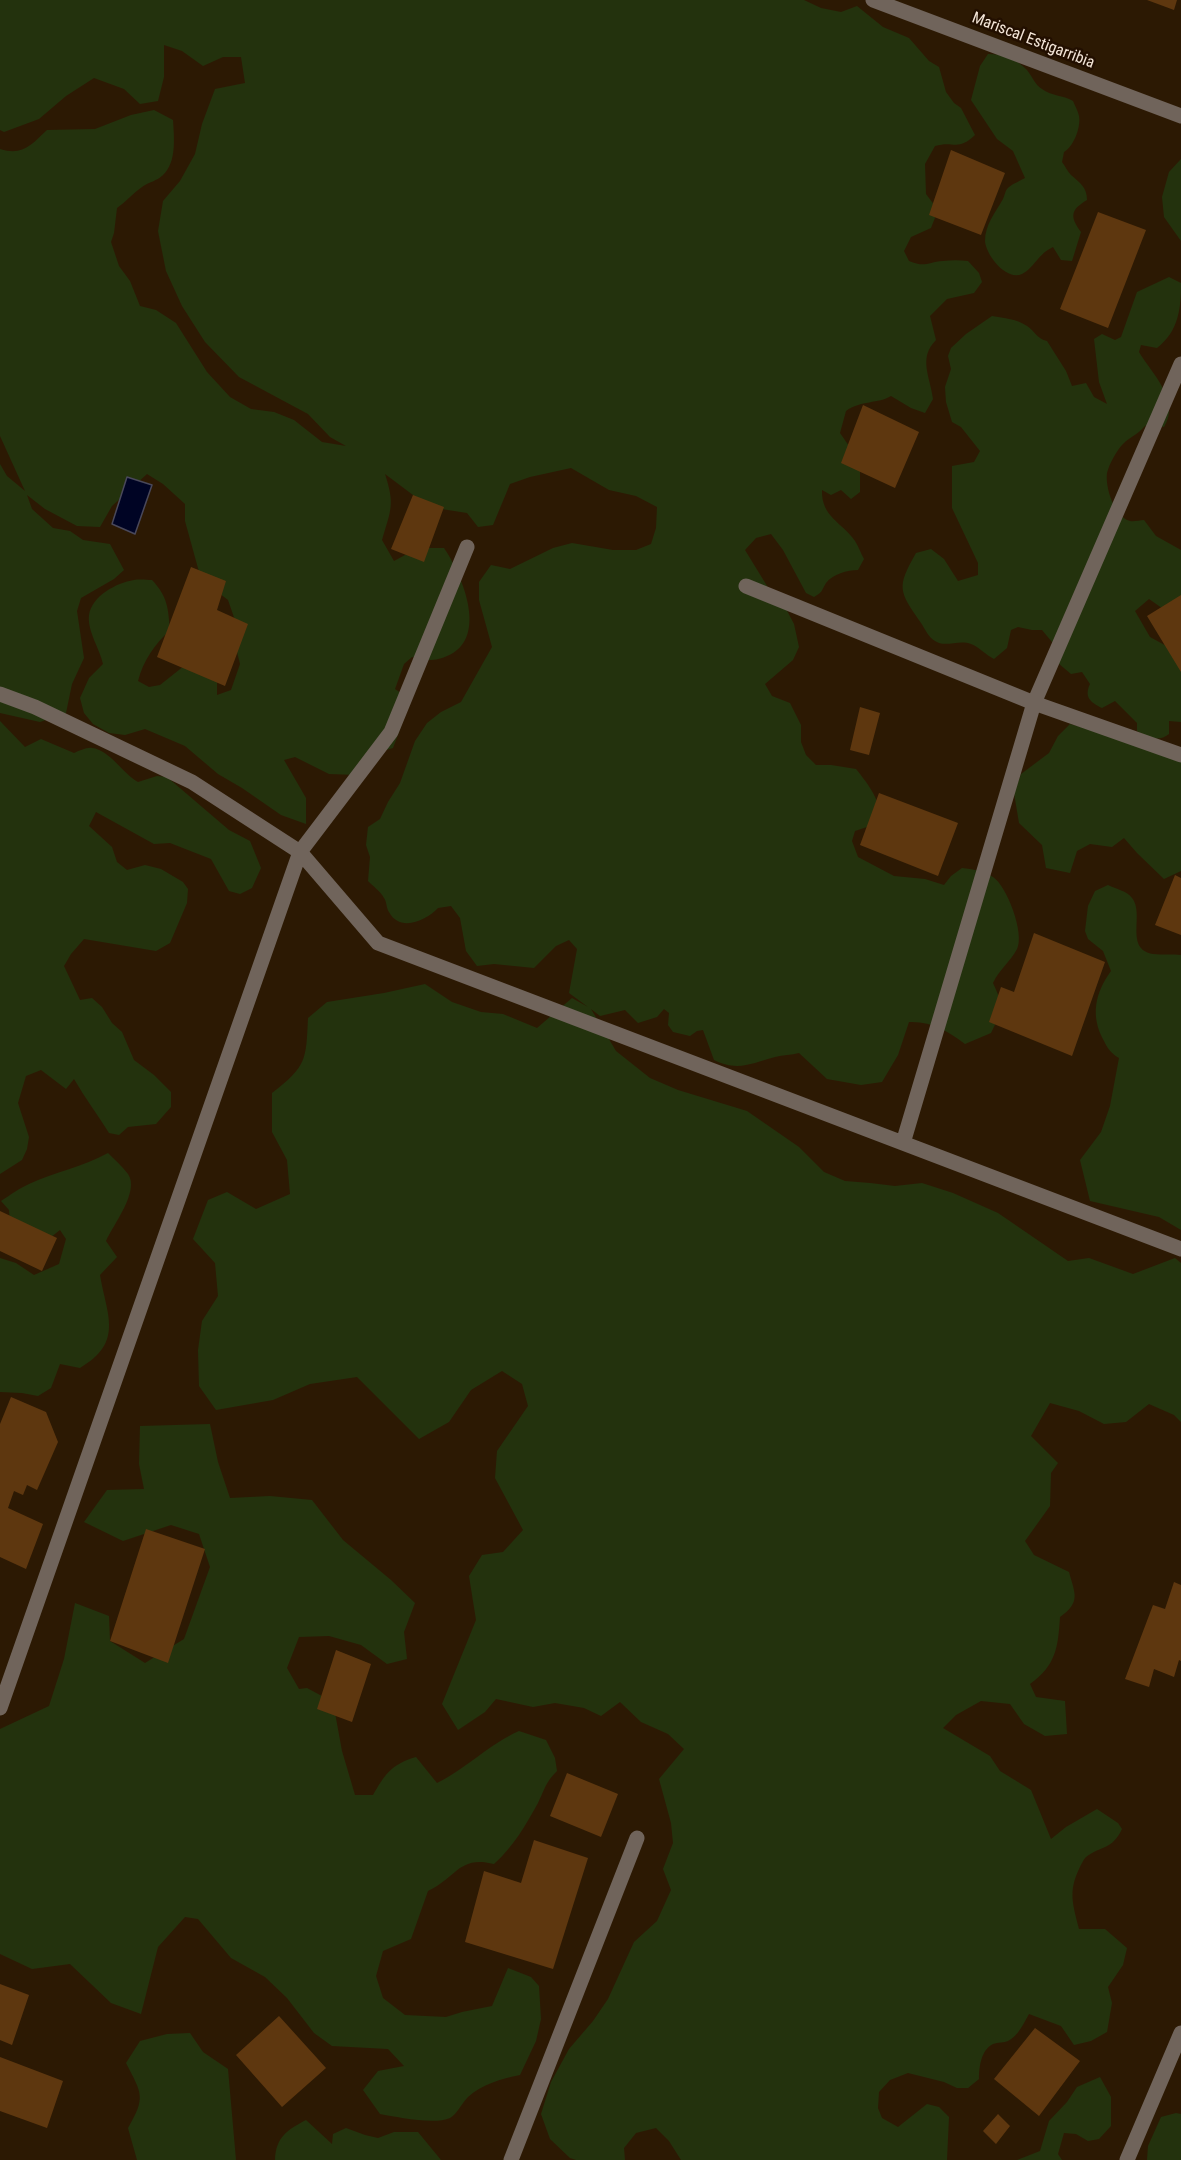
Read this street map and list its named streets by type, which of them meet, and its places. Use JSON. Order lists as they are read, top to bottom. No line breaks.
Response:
{"streets":{"street":["Mariscal Estigarribia"]}}
